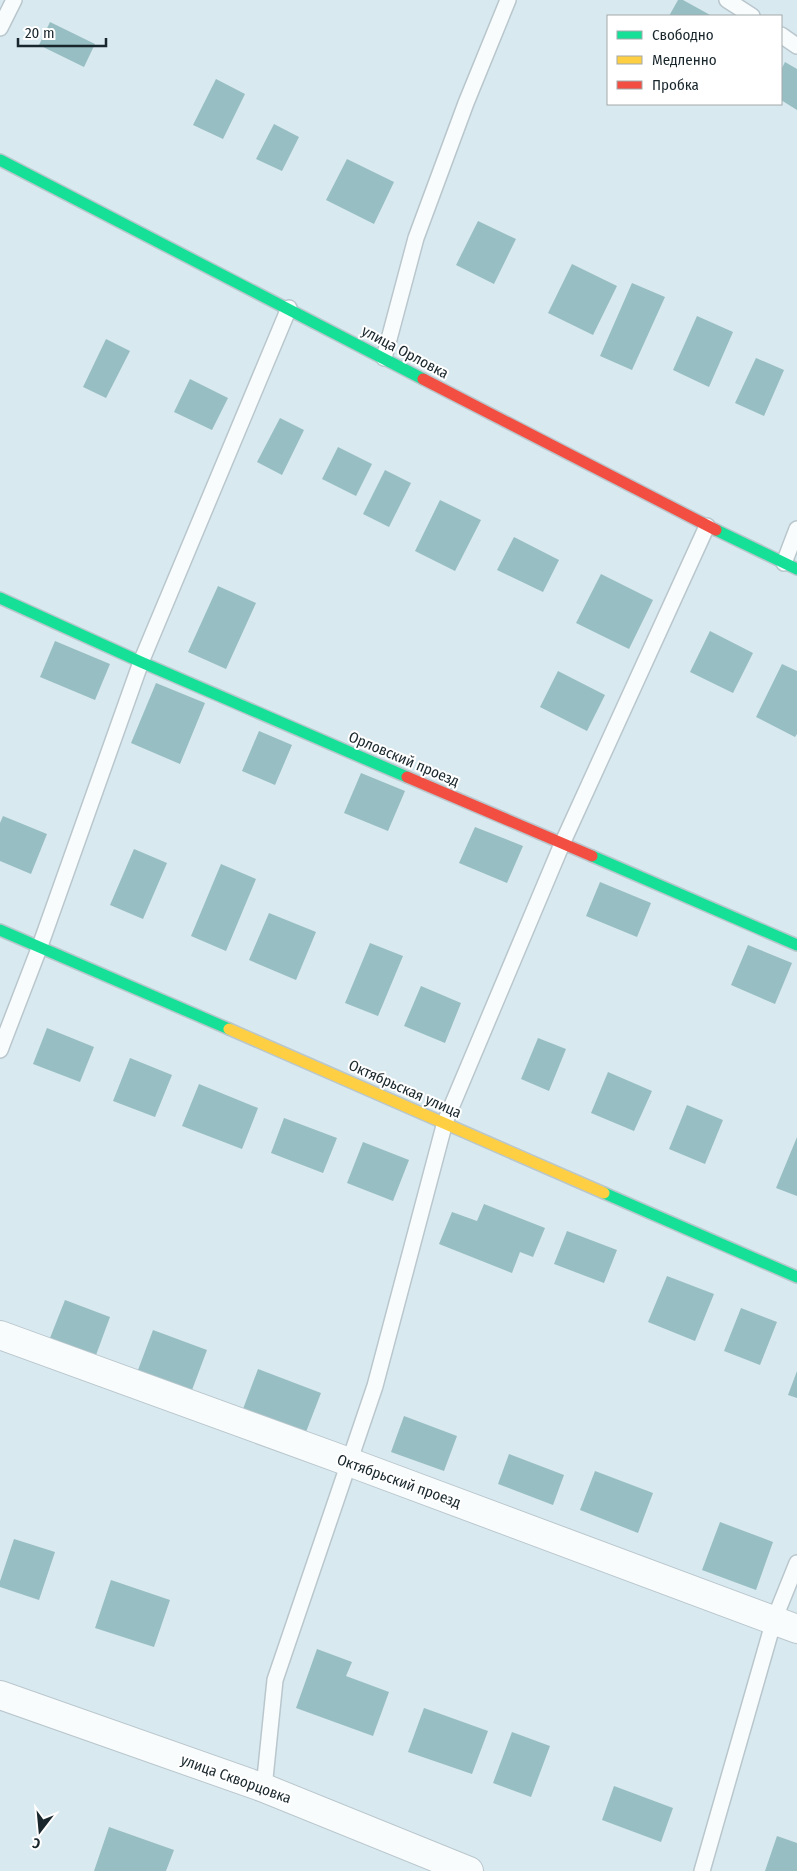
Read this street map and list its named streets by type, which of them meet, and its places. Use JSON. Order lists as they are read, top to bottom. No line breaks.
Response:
{"streets":{"street":["улица Орловка","Орловский проезд","Октябрьская улица","Октябрьский проезд","улица Скворцовка"]},"legend":["Свободно","Медленно","Пробка"],"scale_bar":"20 m","north":"bottom"}
